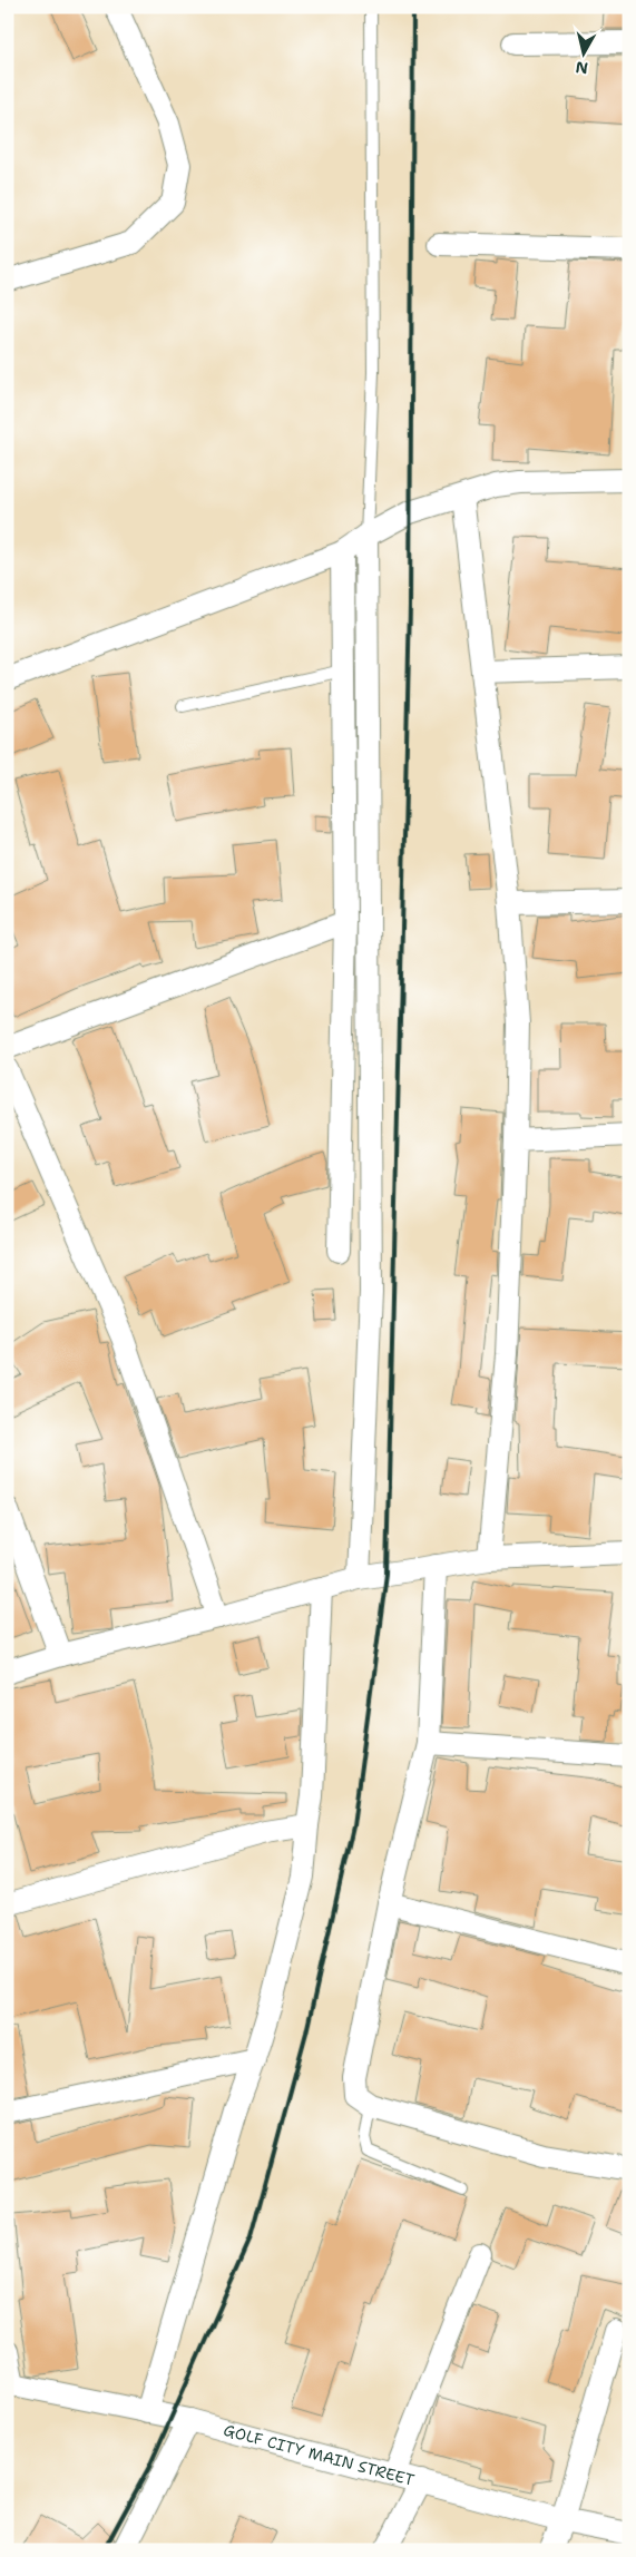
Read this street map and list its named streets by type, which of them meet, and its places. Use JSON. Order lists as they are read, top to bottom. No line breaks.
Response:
{"streets":{"street":["GOLF CITY MAIN STREET"]},"north":"bottom"}
